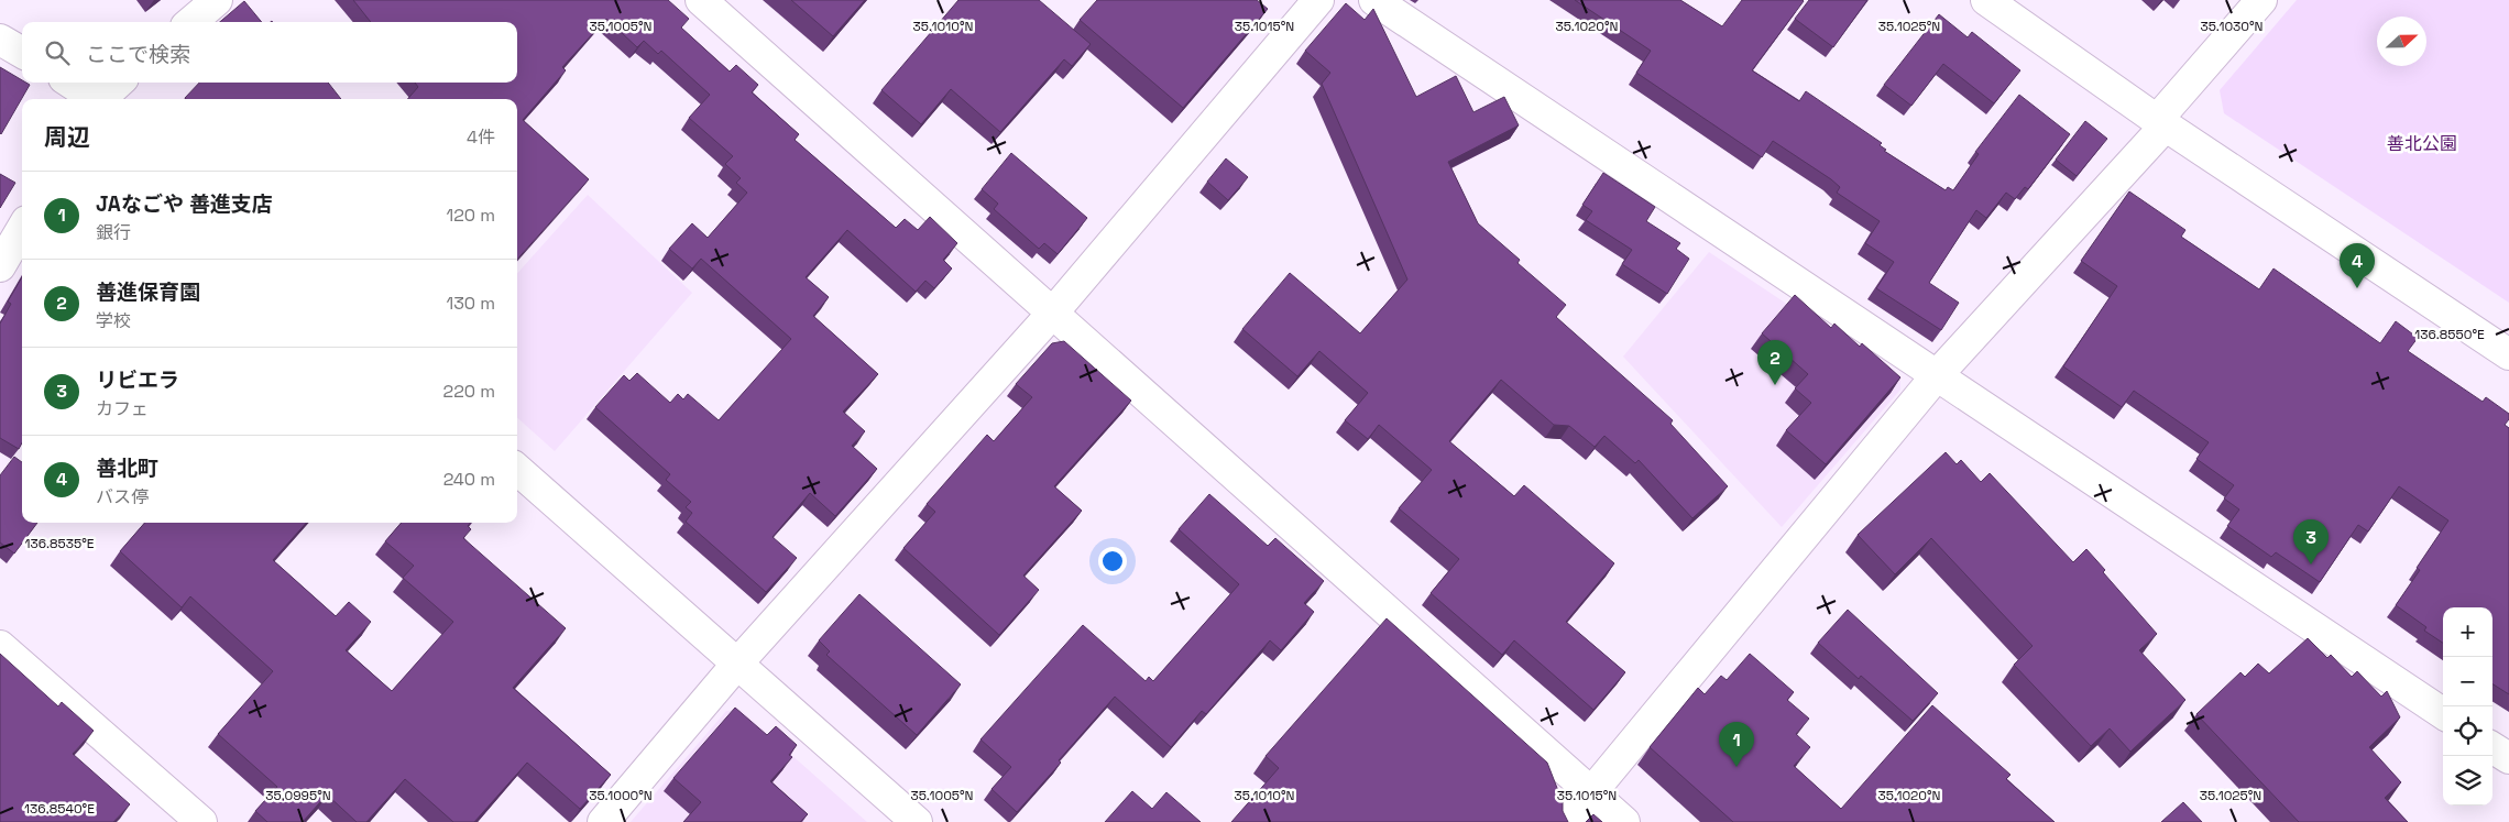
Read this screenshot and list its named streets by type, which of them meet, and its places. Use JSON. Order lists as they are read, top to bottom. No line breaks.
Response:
{"parks":["善北公園"],"north":"right","page":{"search":"ここで検索","heading":["周辺","4件"],"list":[{"mark":"1","name":"JAなごや 善進支店","note":"銀行","value":"120 m"},{"mark":"2","name":"善進保育園","note":"学校","value":"130 m"},{"mark":"3","name":"リビエラ","note":"カフェ","value":"220 m"},{"mark":"4","name":"善北町","note":"バス停","value":"240 m"}],"pins":["4","2","3","1"],"map_buttons":["+","−"]},"coordinates":["35.1005°N","35.1010°N","35.1015°N","35.1020°N","35.1025°N","35.1030°N","136.8550°E","136.8535°E","35.0995°N","35.1000°N","136.8540°E"]}
